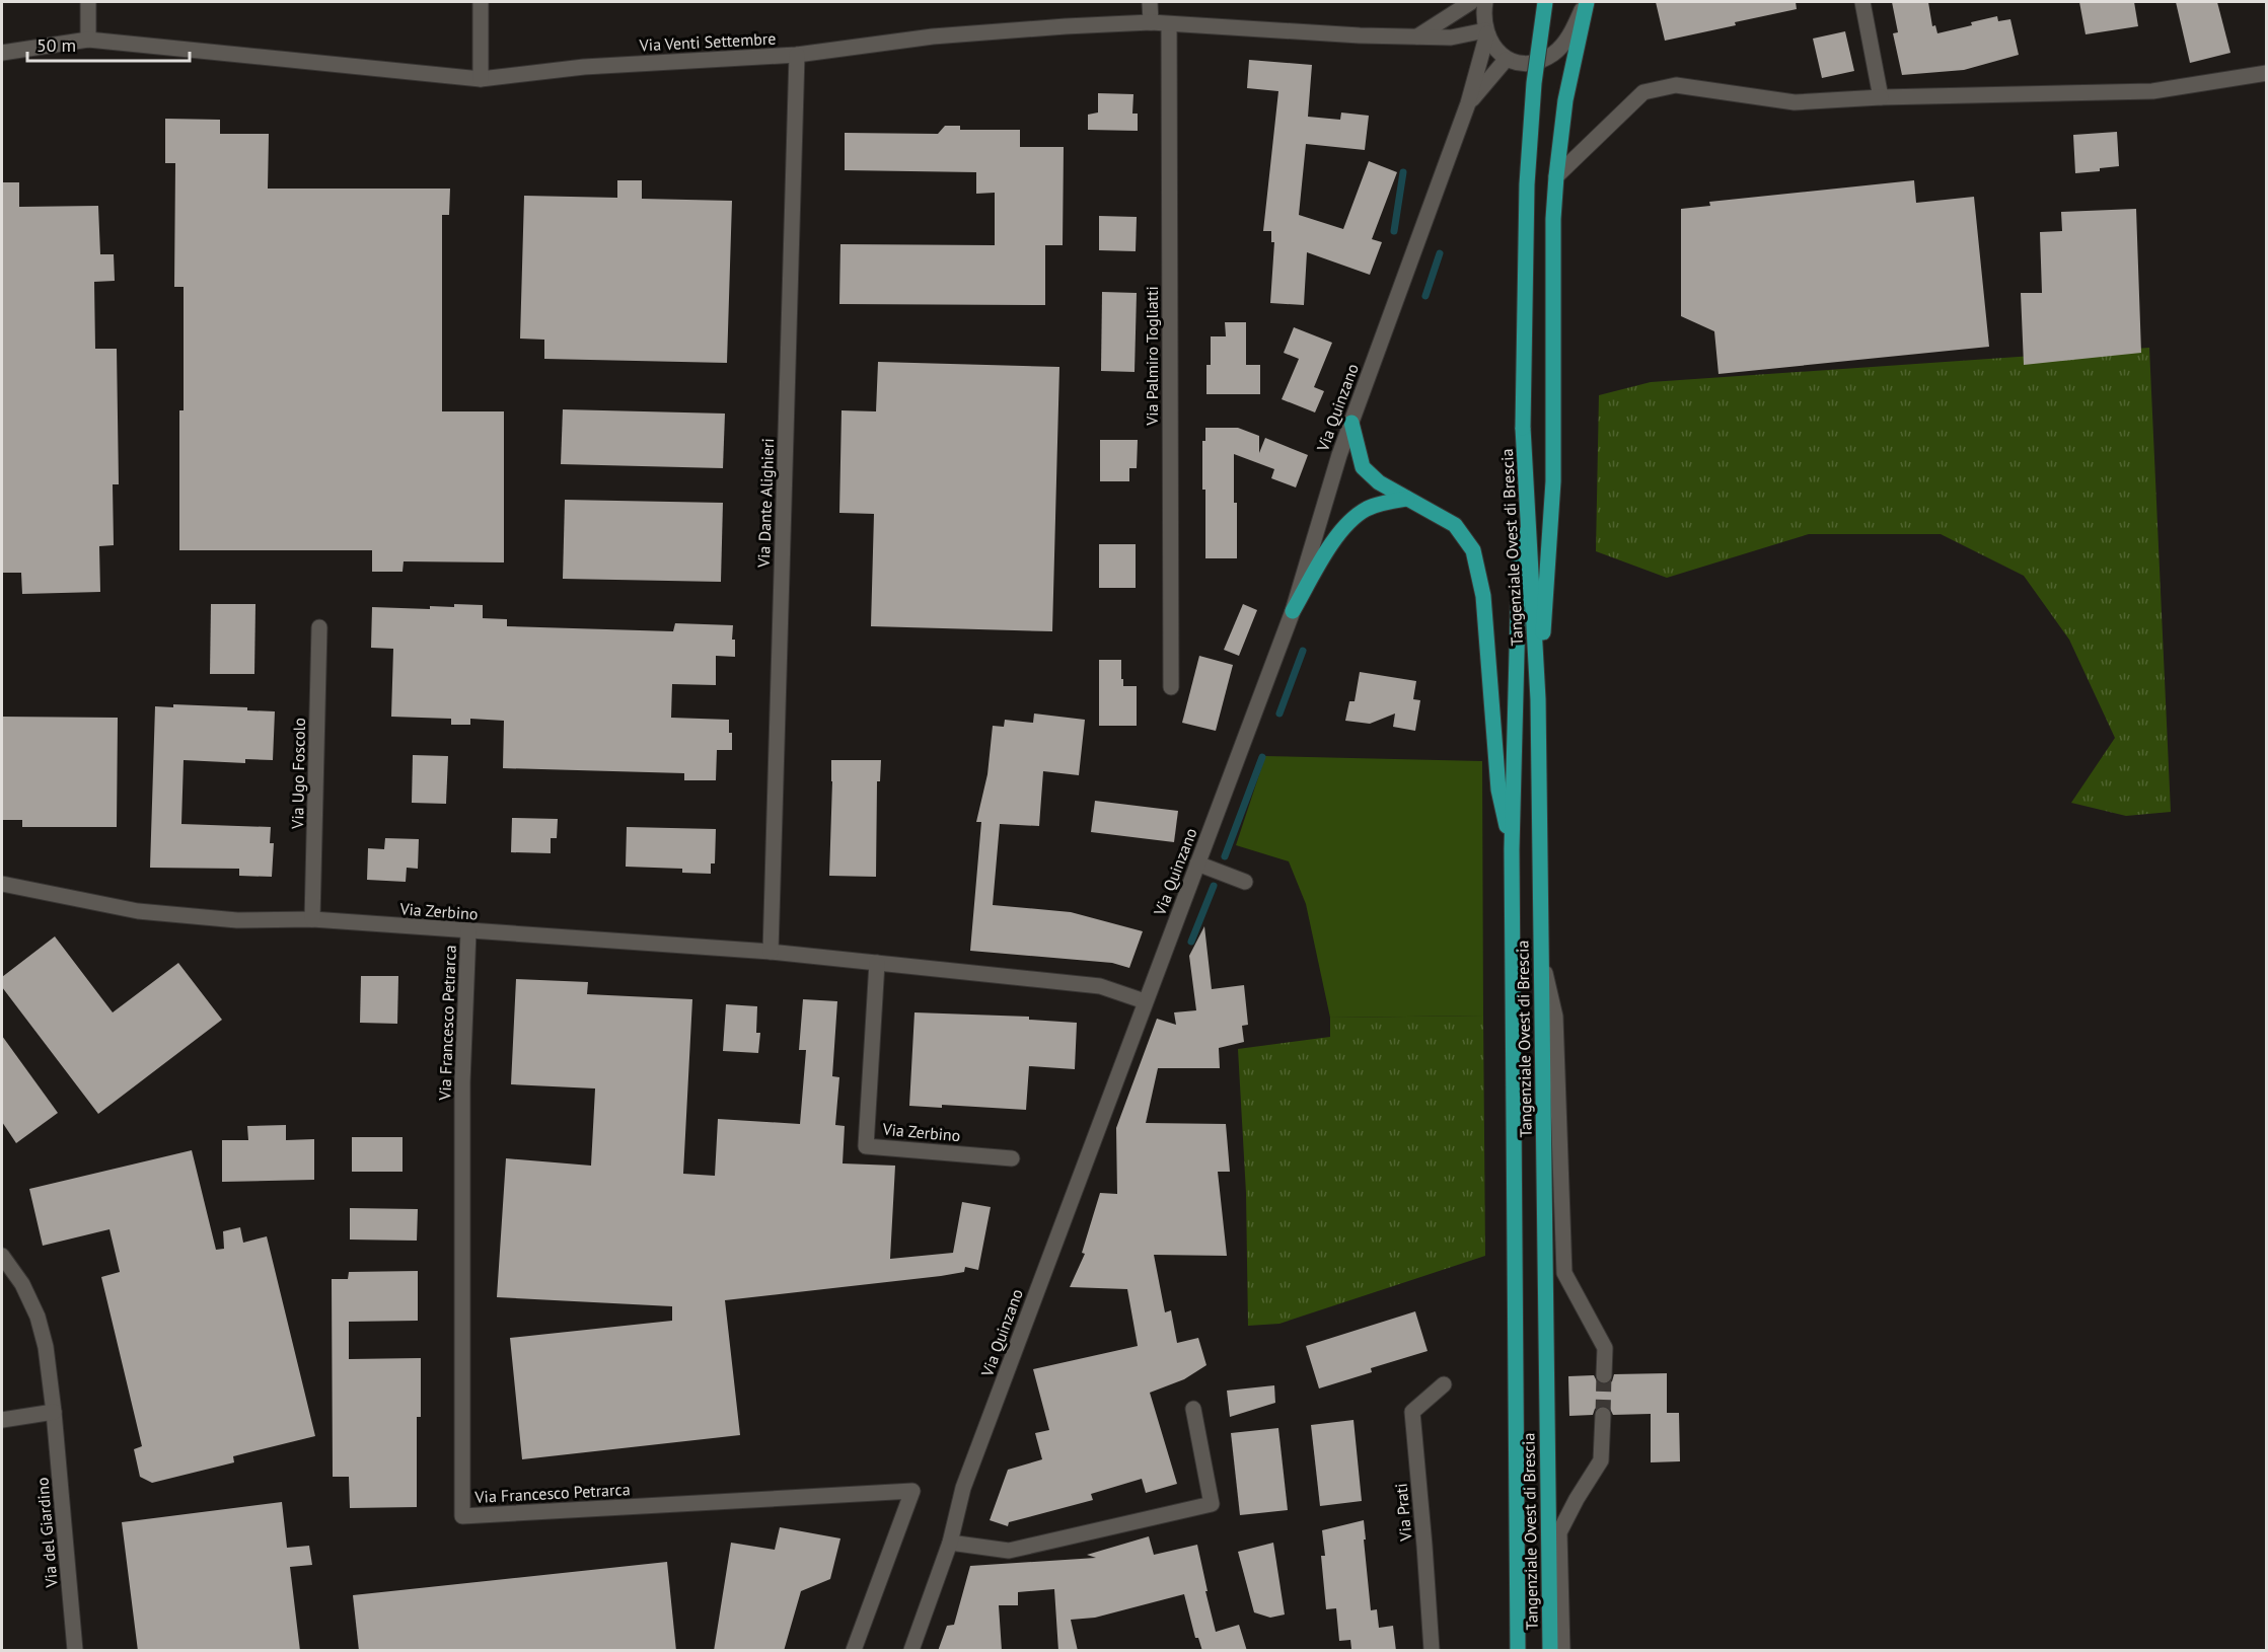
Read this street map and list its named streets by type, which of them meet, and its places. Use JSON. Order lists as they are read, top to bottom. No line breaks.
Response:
{"streets":{"main road":["Tangenziale Ovest di Brescia"],"street":["Via Venti Settembre","Via Palmiro Togliatti","Via Quinzano","Via Dante Alighieri","Via Ugo Foscolo","Via Zerbino","Via Francesco Petrarca","Via Prati","Via del Giardino"]},"crossings":[["Via Venti Settembre","Via Palmiro Togliatti"],["Via Venti Settembre","Via Quinzano"],["Via Venti Settembre","Via Dante Alighieri"],["Via Quinzano","Via Zerbino"],["Via Dante Alighieri","Via Zerbino"],["Via Ugo Foscolo","Via Zerbino"],["Via Zerbino","Via Francesco Petrarca"]],"scale_bar":"50 m"}
